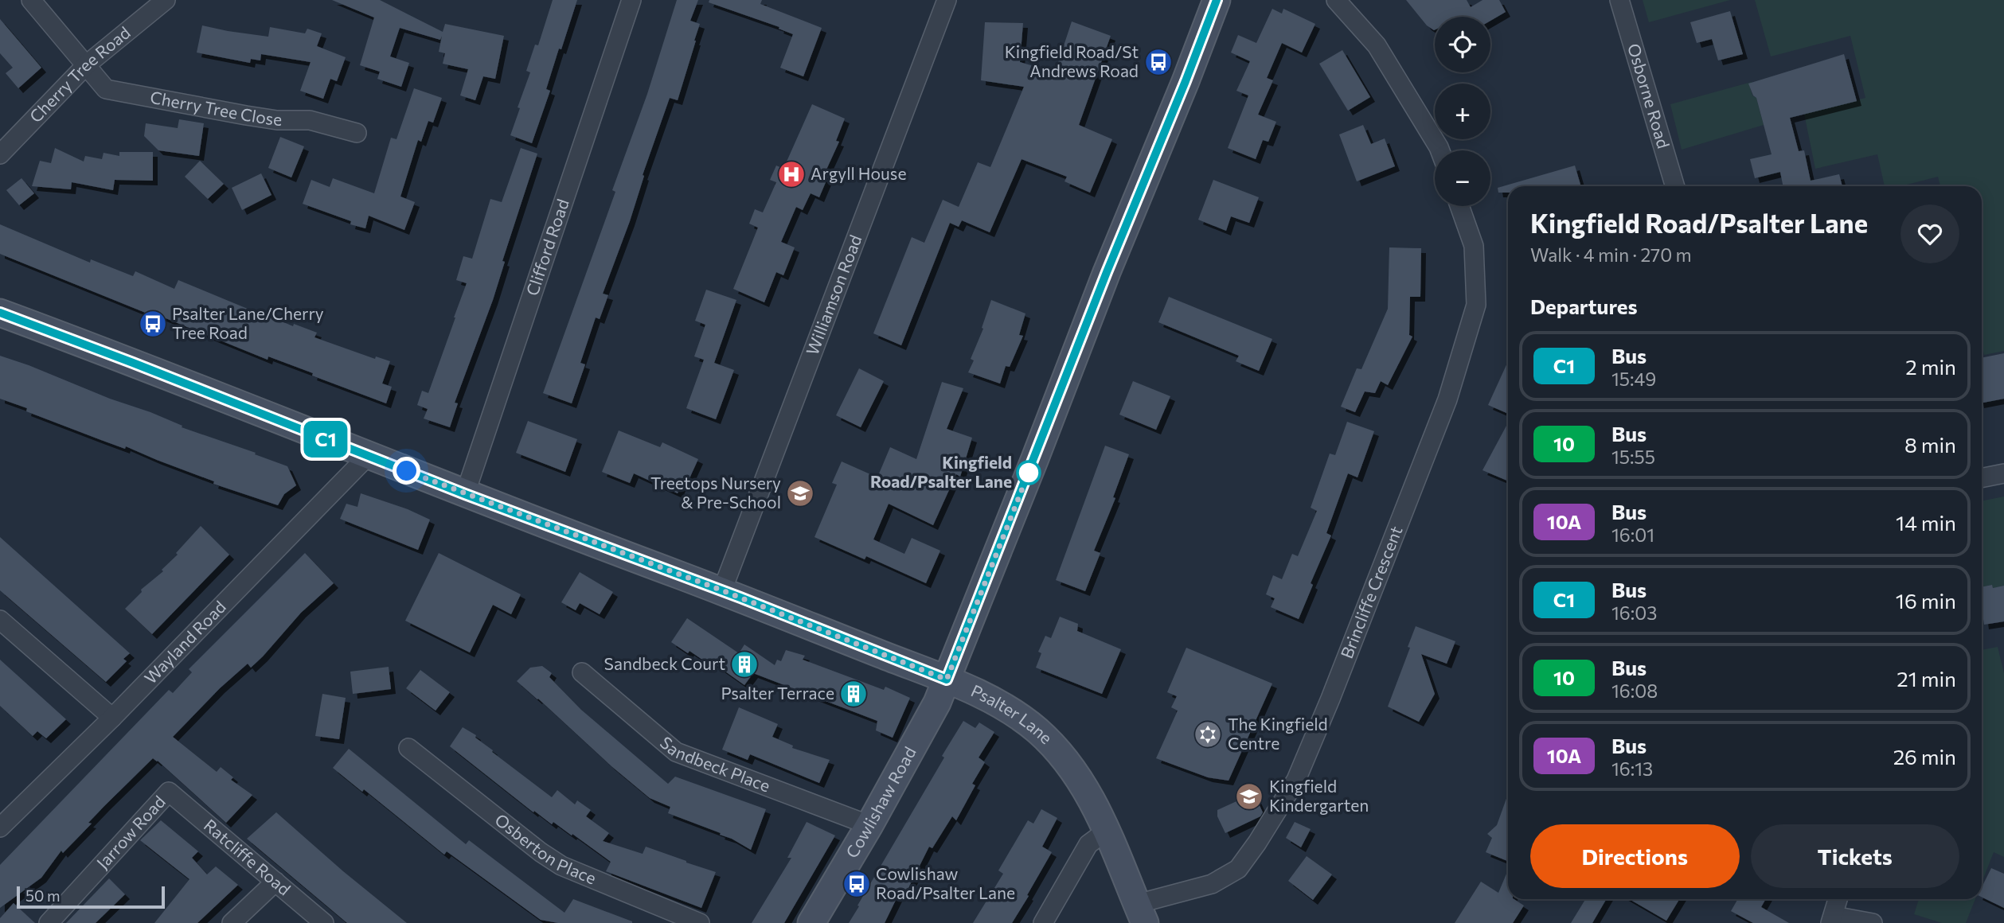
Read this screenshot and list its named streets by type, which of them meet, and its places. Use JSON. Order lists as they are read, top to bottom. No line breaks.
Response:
{"streets":{"street":["Cherry Tree Road","Osborne Road","Cherry Tree Close","Clifford Road","Williamson Road","Brincliffe Crescent","Wayland Road","Psalter Lane","Sandbeck Place","Cowlishaw Road","Jarrow Road","Osberton Place","Ratcliffe Road"]},"crossings":[["Cherry Tree Road","Cherry Tree Close"],["Clifford Road","Psalter Lane"],["Williamson Road","Psalter Lane"],["Brincliffe Crescent","Psalter Lane"],["Wayland Road","Psalter Lane"],["Psalter Lane","Cowlishaw Road"],["Sandbeck Place","Cowlishaw Road"],["Jarrow Road","Ratcliffe Road"]],"places":{"bus stop":["Kingfield Road/St Andrews Road","Psalter Lane/Cherry Tree Road","Cowlishaw Road/Psalter Lane"],"hospital":["Argyll House"],"other":["Kingfield Road/Psalter Lane"],"school or university":["Treetops Nursery & Pre-School","Kingfield Kindergarten"],"building":["Sandbeck Court","Psalter Terrace"],"synagogue":["The Kingfield Centre"]},"lines":["bus line C1"],"scale_bar":"50 m","page":{"on_map":"C1","map_buttons":["+","−"],"heading":[["Kingfield Road/Psalter Lane","Walk · 4 min · 270 m"],"Departures"],"list":[{"mark":"C1","name":"Bus","note":"15:49","value":"2 min"},{"mark":"10","name":"Bus","note":"15:55","value":"8 min"},{"mark":"10A","name":"Bus","note":"16:01","value":"14 min"},{"mark":"C1","name":"Bus","note":"16:03","value":"16 min"},{"mark":"10","name":"Bus","note":"16:08","value":"21 min"},{"mark":"10A","name":"Bus","note":"16:13","value":"26 min"}],"buttons":["Directions","Tickets"],"scale":"50 m"}}
